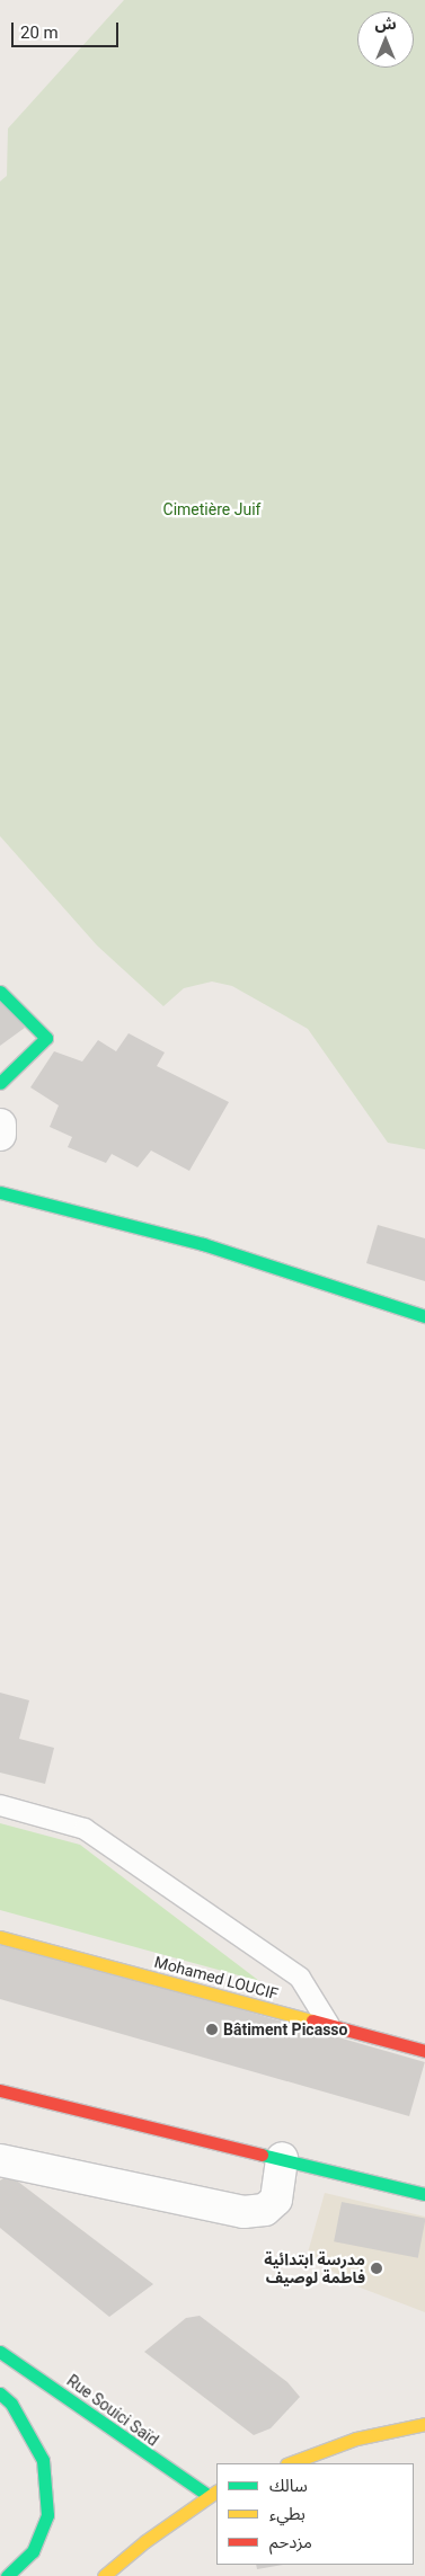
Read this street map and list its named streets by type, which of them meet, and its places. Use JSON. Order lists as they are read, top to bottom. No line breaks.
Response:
{"streets":{"main road":["Mohamed LOUCIF","Rue Souici Saïd"]},"parks":["Cimetière Juif"],"places":["Bâtiment Picasso","مدرسة ابتدائية فاطمة لوصيف"],"legend":["سالك","بطيء","مزدحم"],"scale_bar":"20 m","north":"top"}
